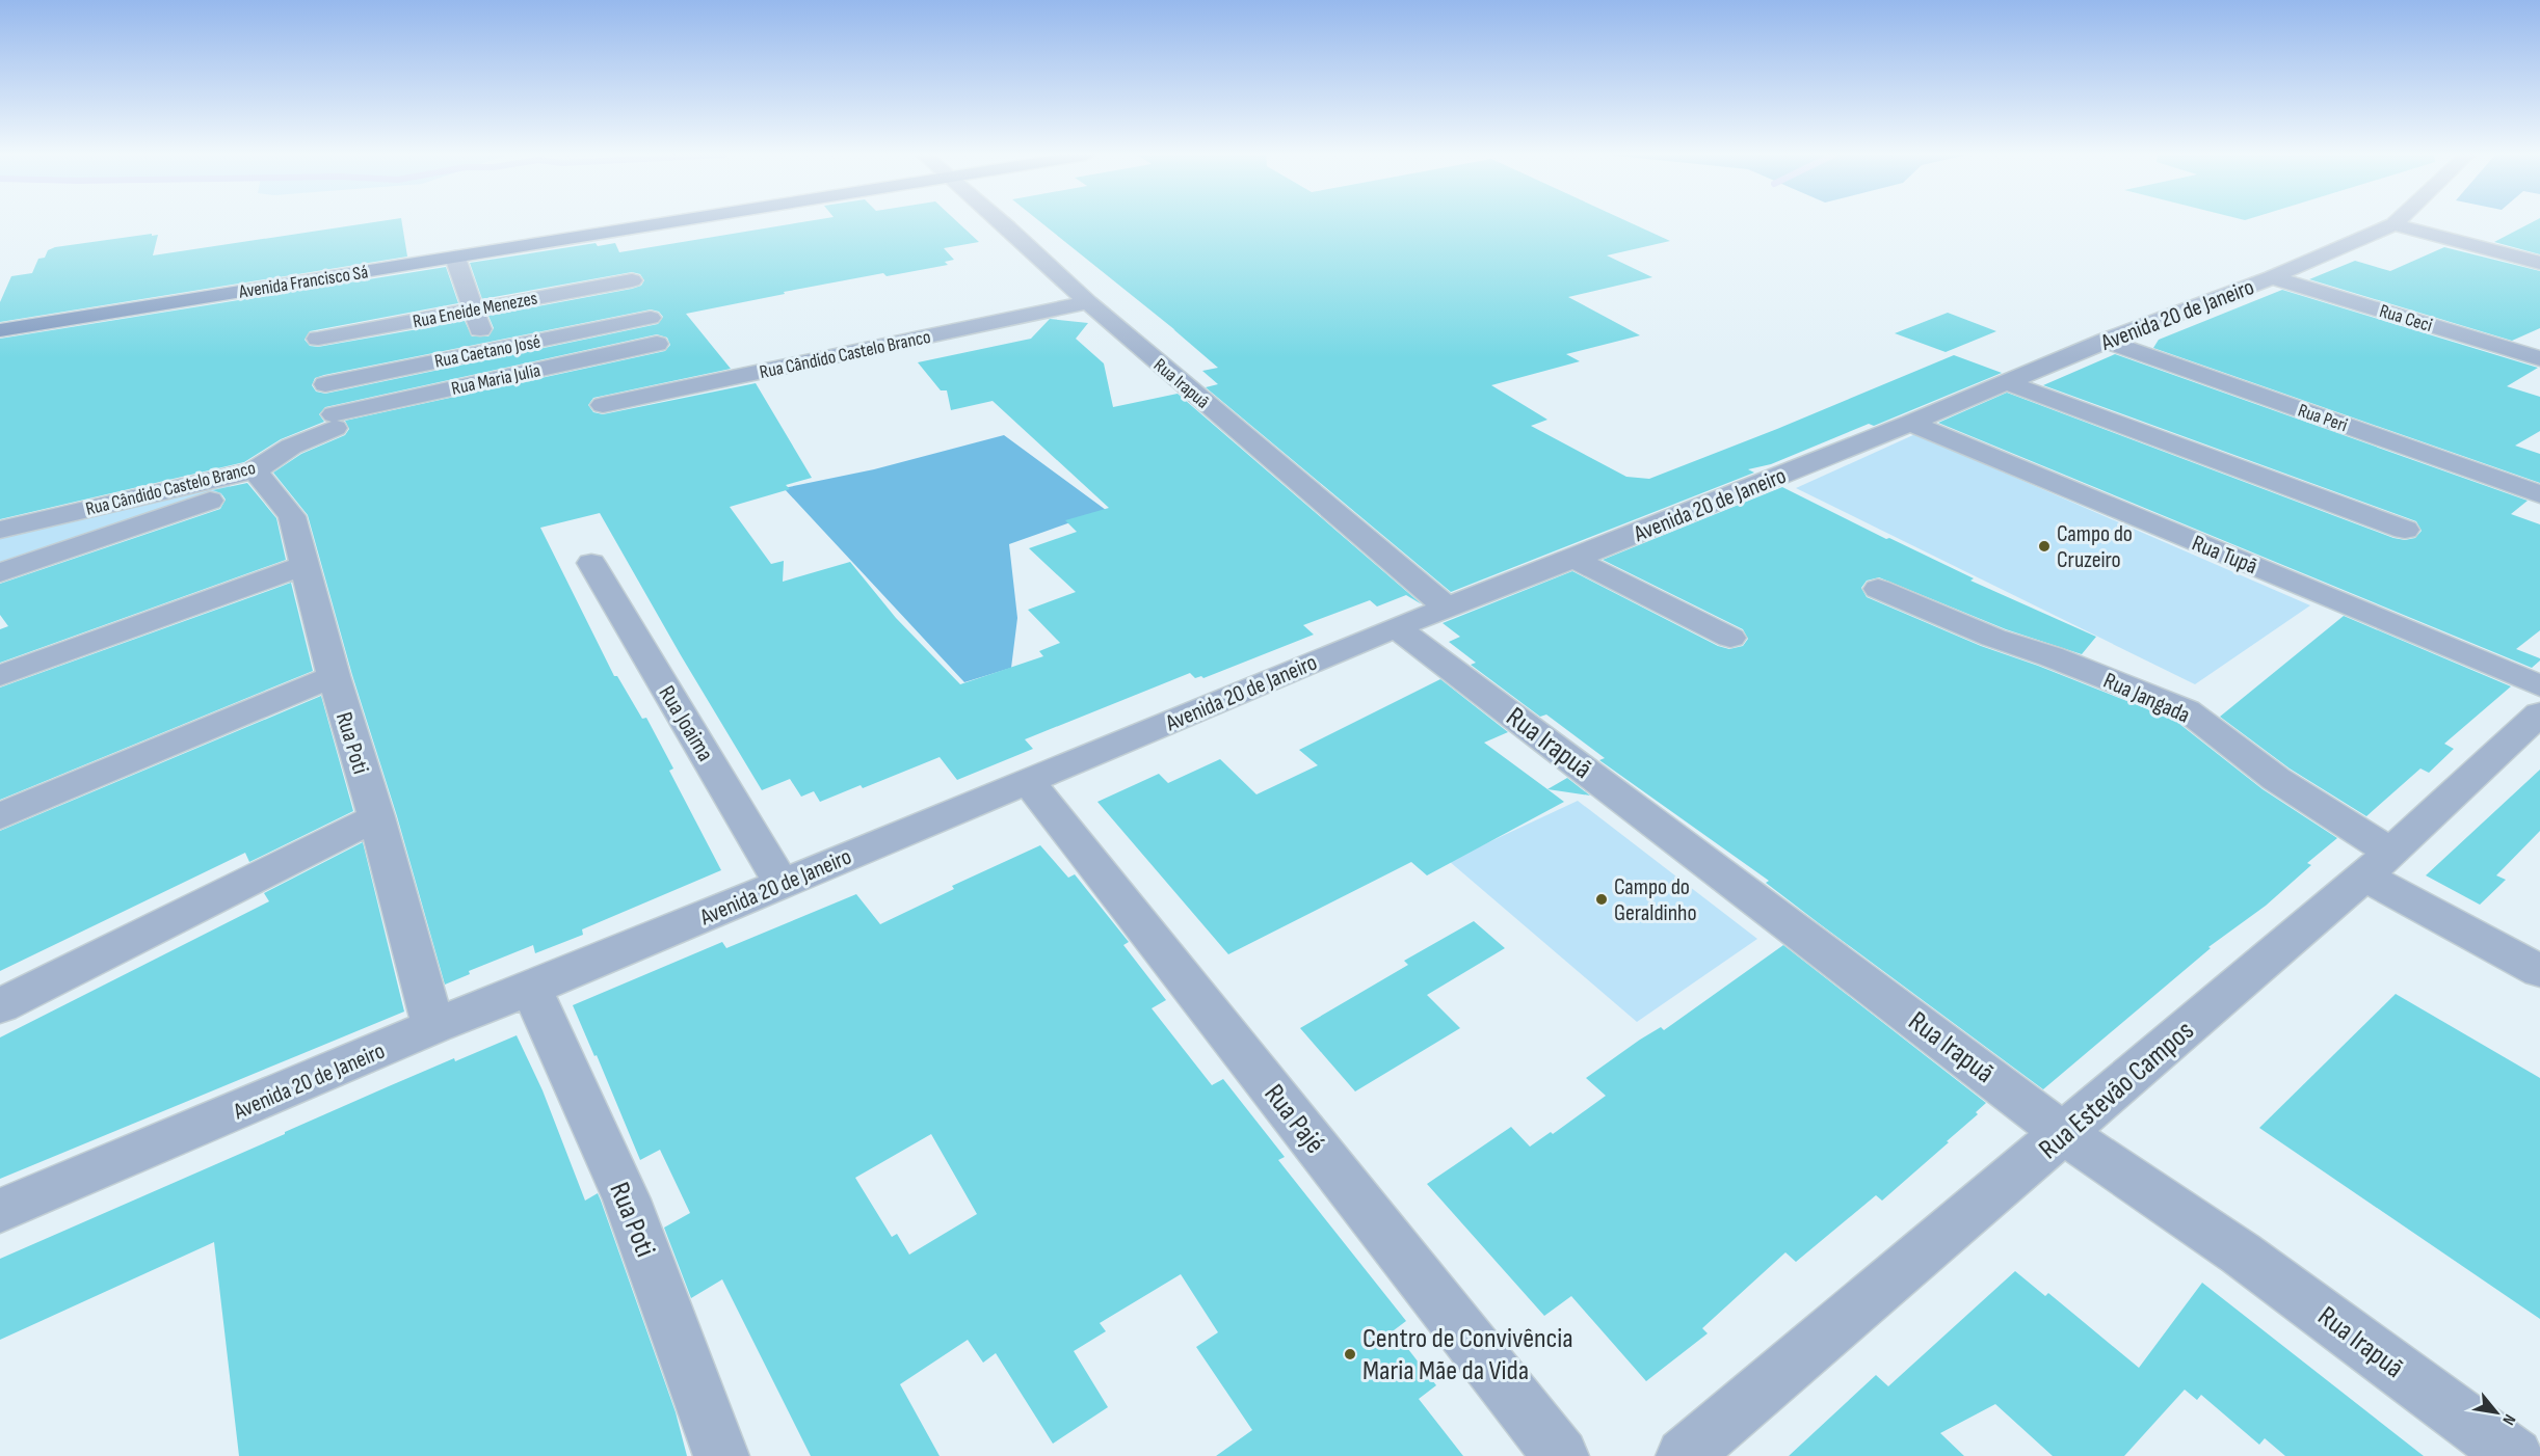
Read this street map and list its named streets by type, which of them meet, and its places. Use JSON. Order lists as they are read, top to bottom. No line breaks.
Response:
{"streets":{"main road":["Avenida Francisco Sá"],"street":["Rua Eneide Menezes","Avenida 20 de Janeiro","Rua Ceci","Rua Caetano José","Rua Cândido Castelo Branco","Rua Maria Julia","Rua Irapuã","Rua Peri","Rua Tupã","Rua Jangada","Rua Joaima","Rua Poti","Rua Estevão Campos","Rua Pajé"]},"crossings":[["Avenida 20 de Janeiro","Rua Ceci"],["Avenida 20 de Janeiro","Rua Irapuã"],["Avenida 20 de Janeiro","Rua Peri"],["Avenida 20 de Janeiro","Rua Tupã"],["Avenida 20 de Janeiro","Rua Joaima"],["Avenida 20 de Janeiro","Rua Poti"],["Avenida 20 de Janeiro","Rua Pajé"],["Rua Cândido Castelo Branco","Rua Maria Julia"],["Rua Cândido Castelo Branco","Rua Irapuã"],["Rua Cândido Castelo Branco","Rua Poti"],["Rua Irapuã","Rua Estevão Campos"],["Rua Jangada","Rua Estevão Campos"]],"places":["Campo do Cruzeiro","Campo do Geraldinho","Centro de Convivência Maria Mãe da Vida"],"north":"bottom right"}
